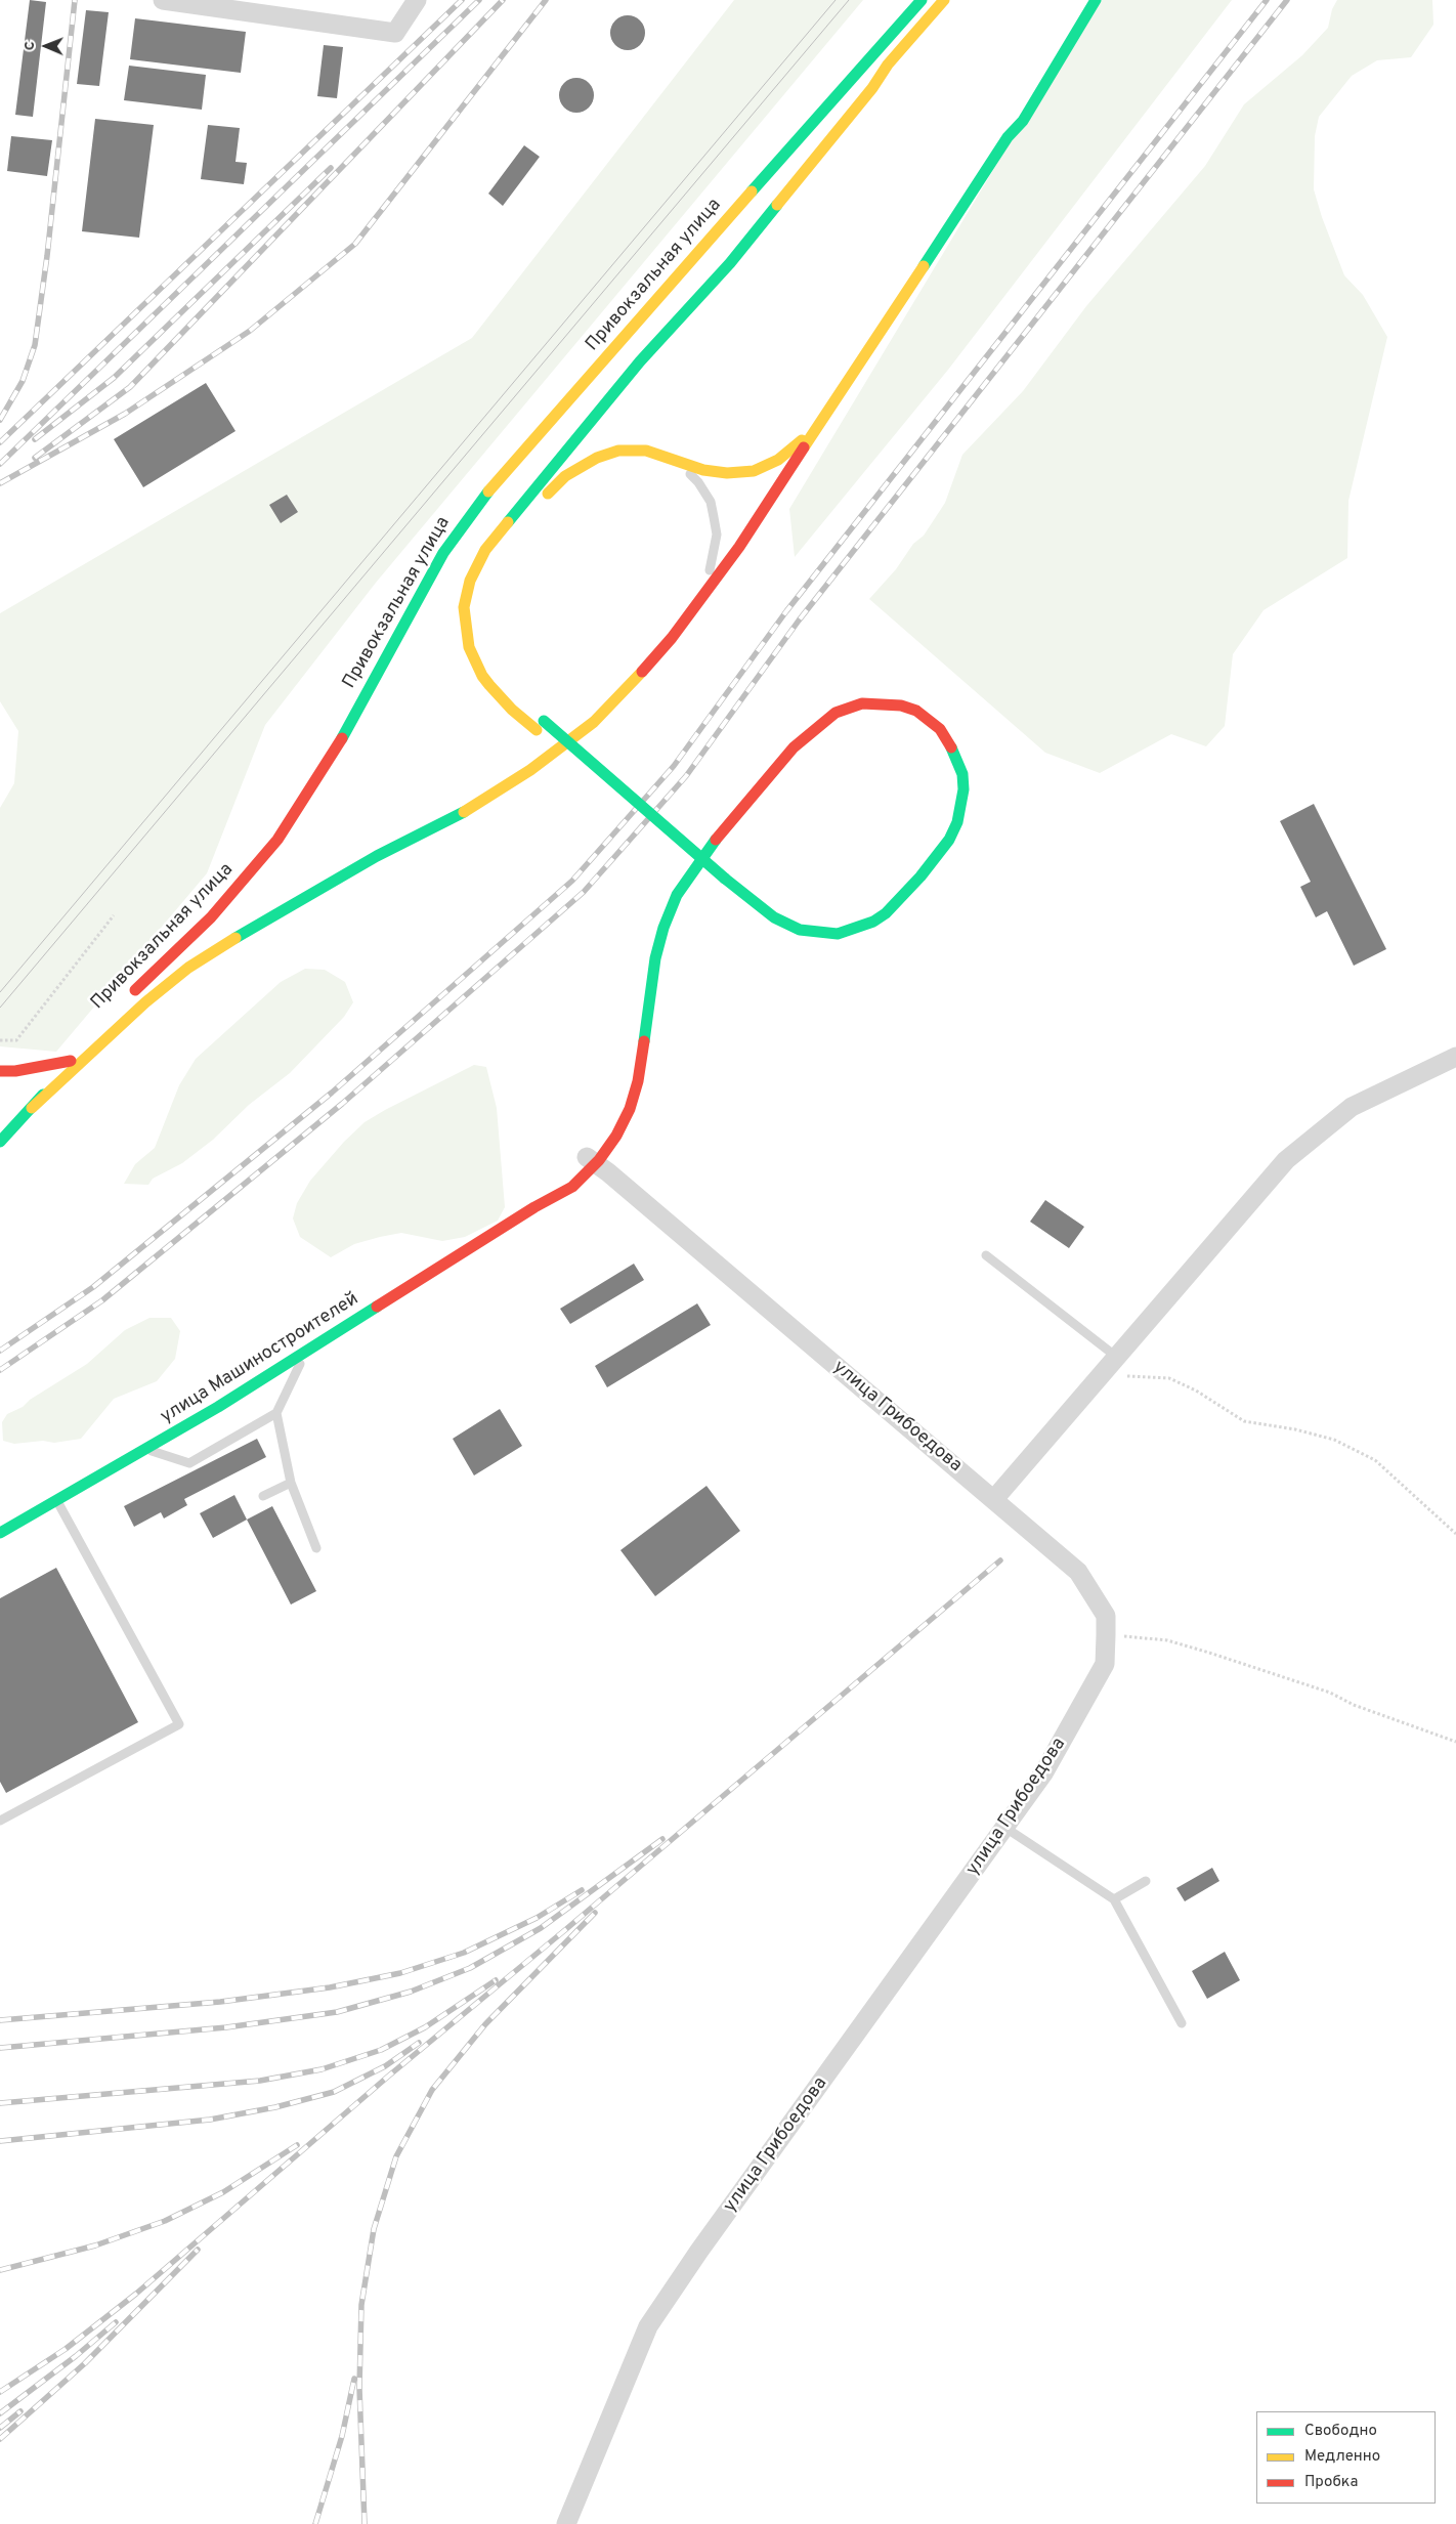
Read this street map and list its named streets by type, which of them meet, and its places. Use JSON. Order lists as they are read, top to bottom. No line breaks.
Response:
{"streets":{"main road":["Привокзальная улица","улица Машиностроителей"],"street":["улица Грибоедова"]},"crossings":[["улица Машиностроителей","улица Грибоедова"]],"legend":["Свободно","Медленно","Пробка"],"north":"left"}
